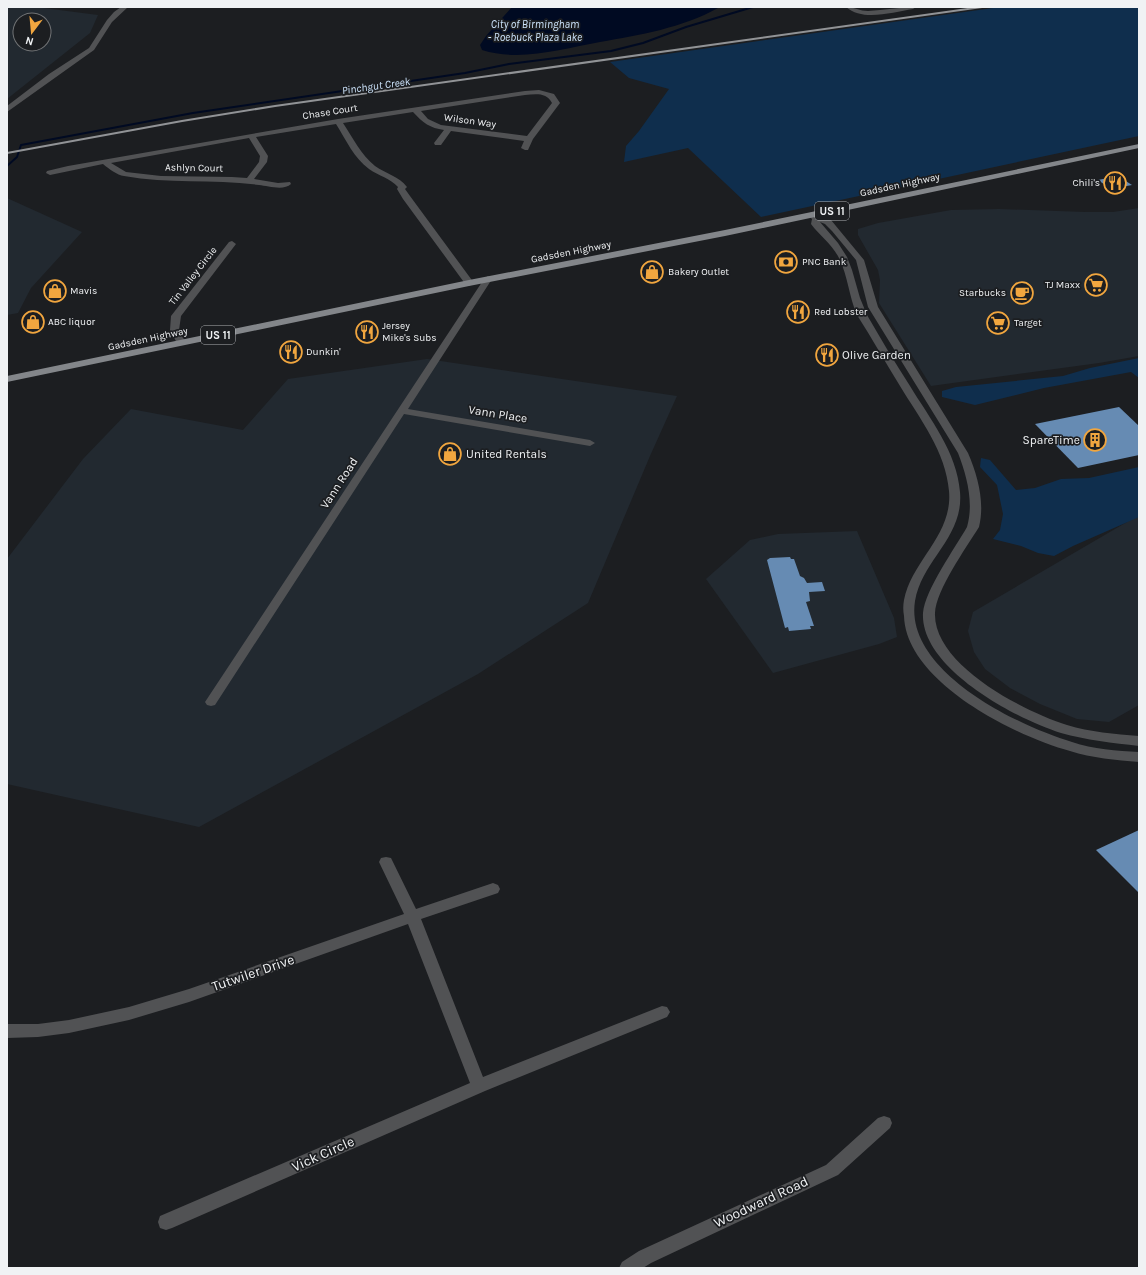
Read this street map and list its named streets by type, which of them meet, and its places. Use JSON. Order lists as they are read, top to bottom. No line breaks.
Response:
{"streets":{"main road":["Gadsden Highway","US 11"],"street":["Chase Court","Wilson Way","Ashlyn Court","Tin Valley Circle","Vann Place","Vann Road","Tutwiler Drive","Vick Circle","Woodward Road"]},"crossings":[["Chase Court","Wilson Way"],["Chase Court","Ashlyn Court"],["Gadsden Highway","Tin Valley Circle"],["Gadsden Highway","Vann Road"],["Vann Place","Vann Road"]],"water":["City of Birmingham - Roebuck Plaza Lake","Pinchgut Creek"],"places":{"restaurant":["Chili's","Red Lobster","Jersey Mike's Subs","Dunkin'","Olive Garden"],"bank":["PNC Bank"],"shop":["Bakery Outlet","Mavis","ABC liquor","United Rentals"],"supermarket":["TJ Maxx","Target"],"cafe":["Starbucks"],"building":["SpareTime"]},"north":"bottom"}
